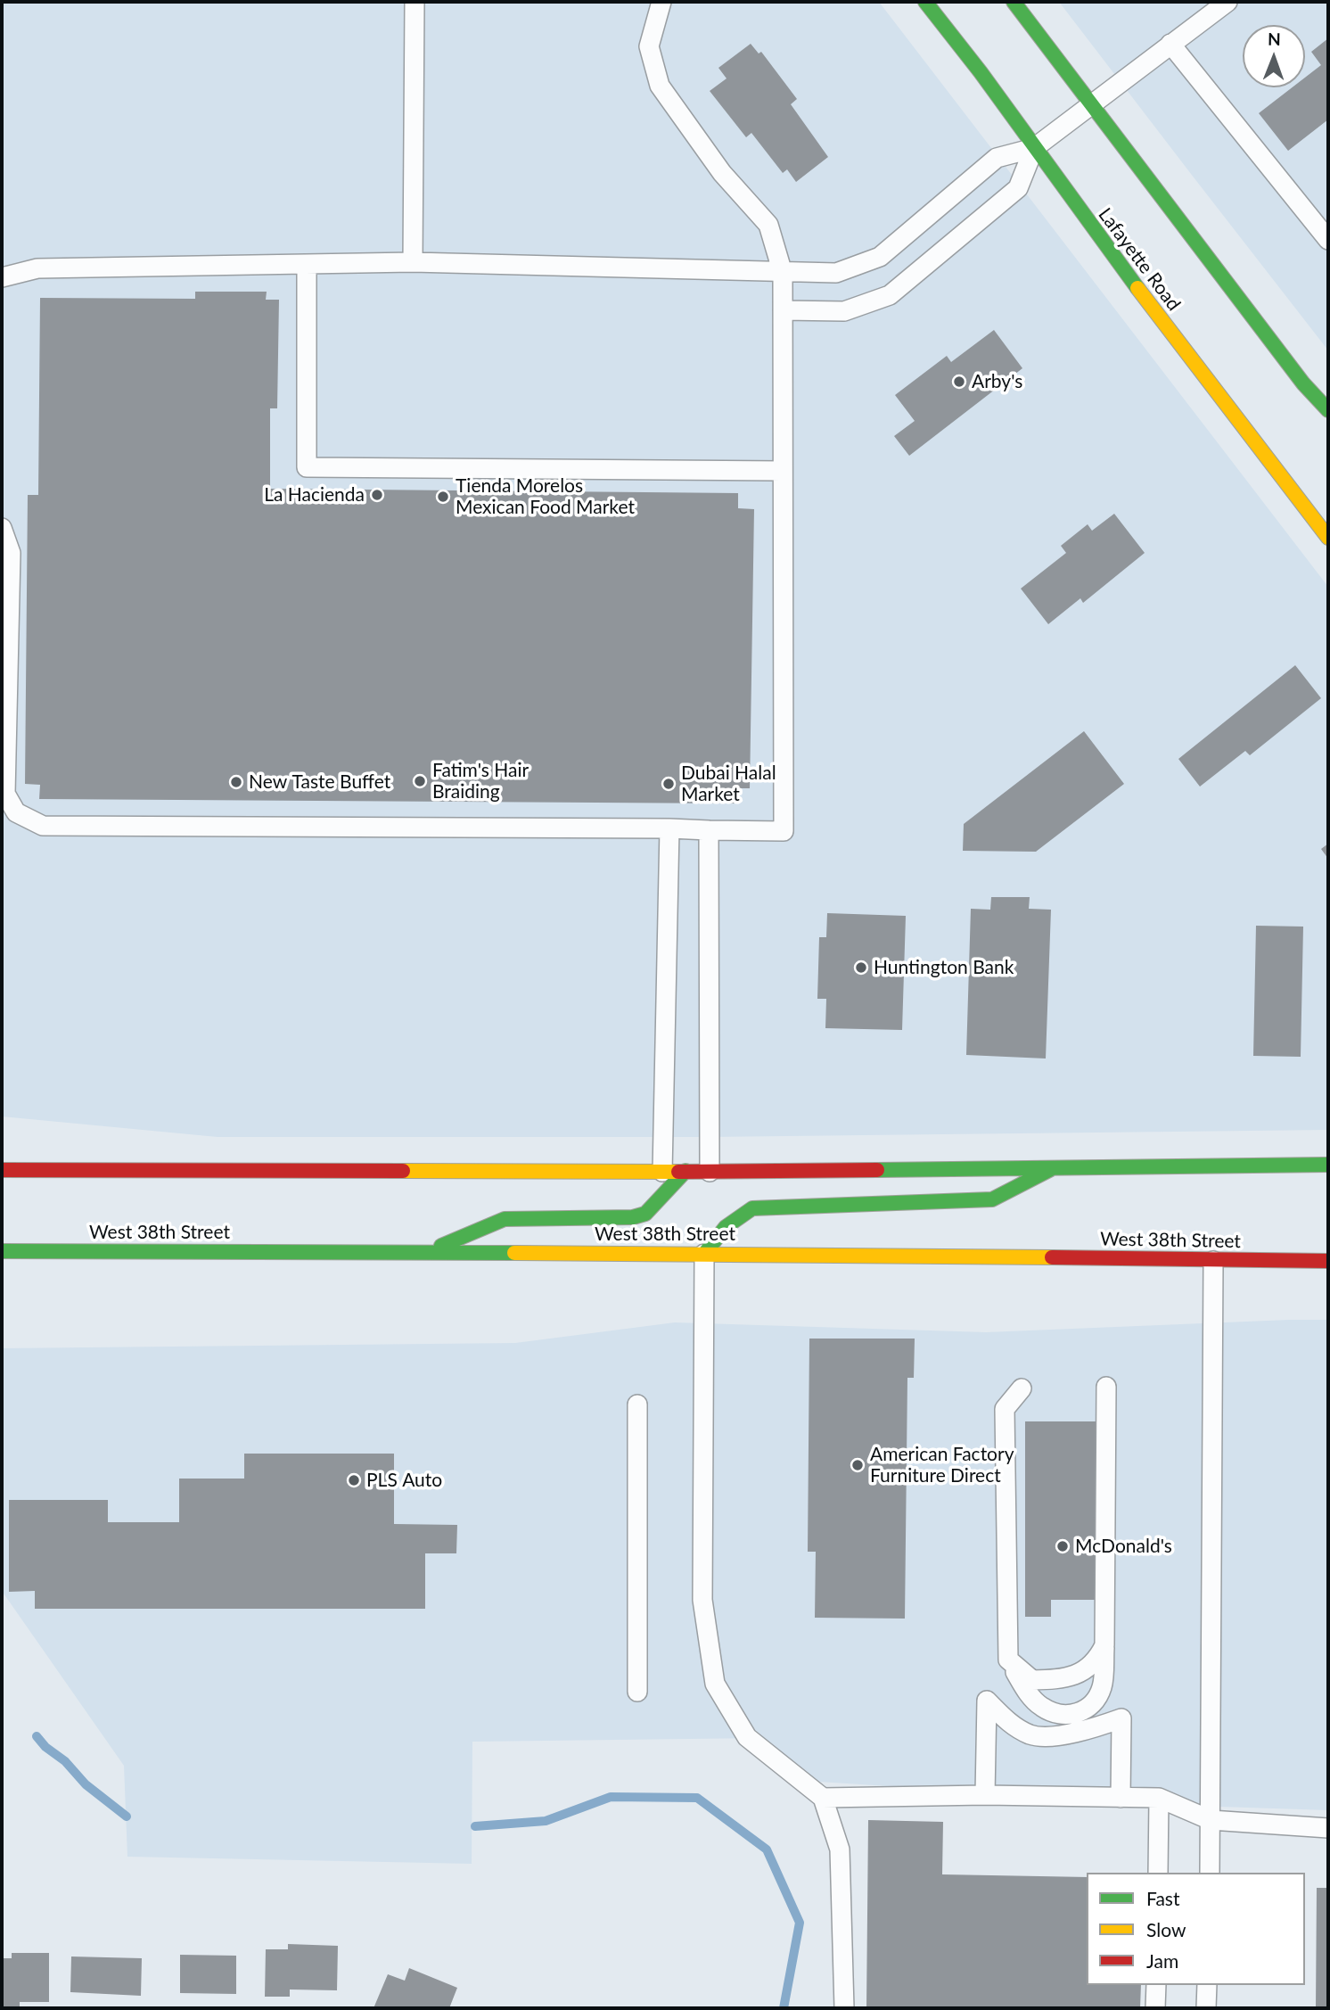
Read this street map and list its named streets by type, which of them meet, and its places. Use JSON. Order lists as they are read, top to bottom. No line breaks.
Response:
{"streets":{"main road":["Lafayette Road","West 38th Street"]},"places":["Arby's","La Hacienda","Tienda Morelos Mexican Food Market","Fatim's Hair Braiding","New Taste Buffet","Dubai Halal Market","Huntington Bank","American Factory Furniture Direct","PLS Auto","McDonald's"],"legend":["Fast","Slow","Jam"],"north":"top"}
